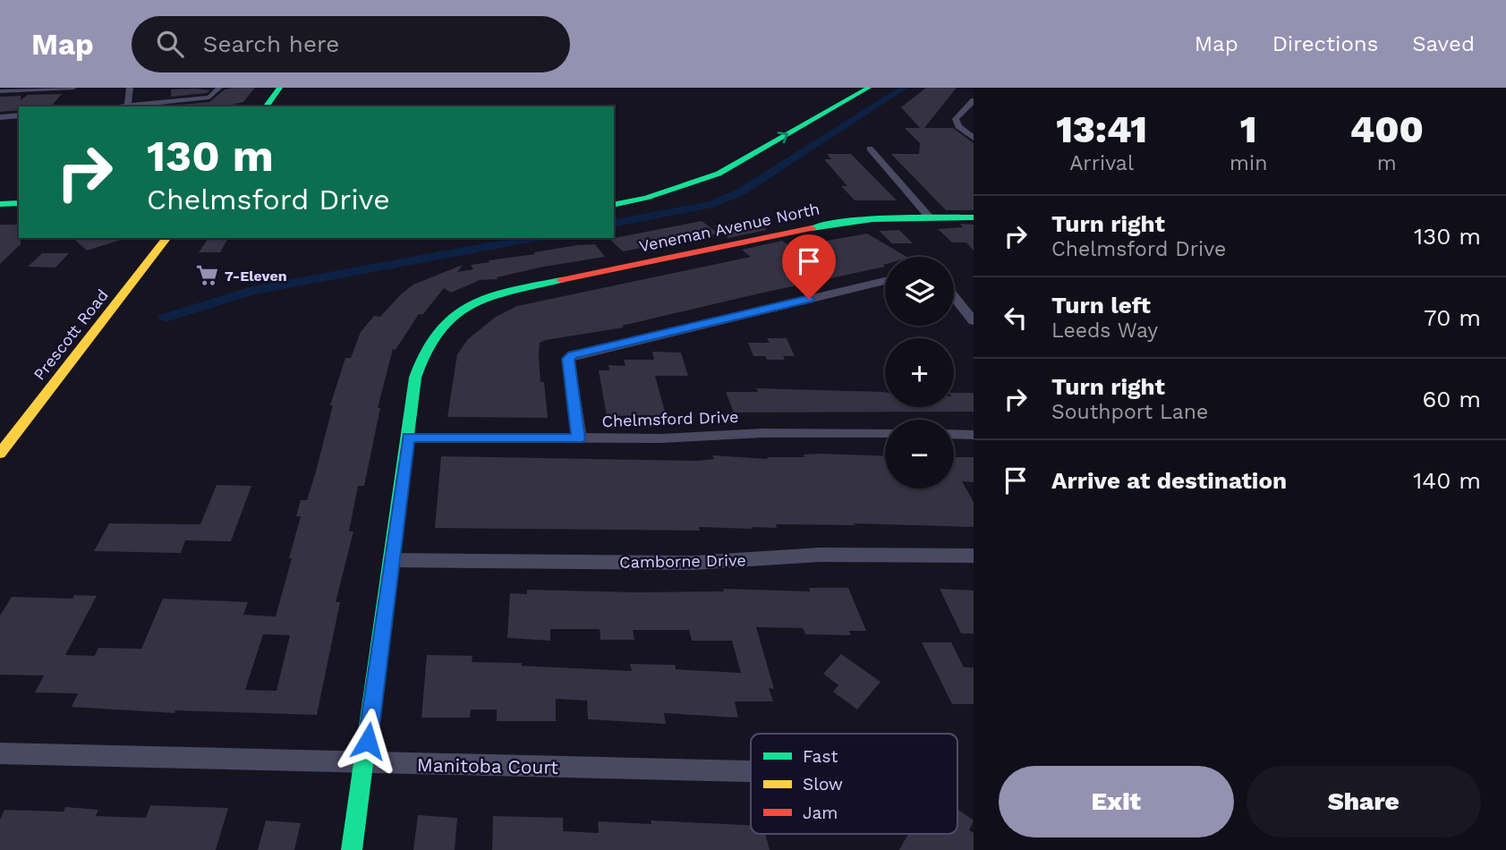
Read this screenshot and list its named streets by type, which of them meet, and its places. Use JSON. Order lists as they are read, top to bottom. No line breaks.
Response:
{"streets":{"main road":["Veneman Avenue North","Prescott Road"],"street":["Chelmsford Drive","Camborne Drive","Manitoba Court"]},"crossings":[["Veneman Avenue North","Chelmsford Drive"],["Veneman Avenue North","Camborne Drive"],["Veneman Avenue North","Manitoba Court"]],"places":{"supermarket":["7-Eleven"]},"legend":["Fast","Slow","Jam"],"page":{"header":"Map","search":"Search here","nav":["Map","Directions","Saved"],"eta":["13:41","Arrival","1","min","400","m"],"turn":["130 m","Chelmsford Drive"],"list":[{"name":"Turn right","note":"Chelmsford Drive","value":"130 m"},{"name":"Turn left","note":"Leeds Way","value":"70 m"},{"name":"Turn right","note":"Southport Lane","value":"60 m"},{"name":"Arrive at destination","value":"140 m"}],"map_buttons":["+","−"],"buttons":["Exit","Share"]}}
